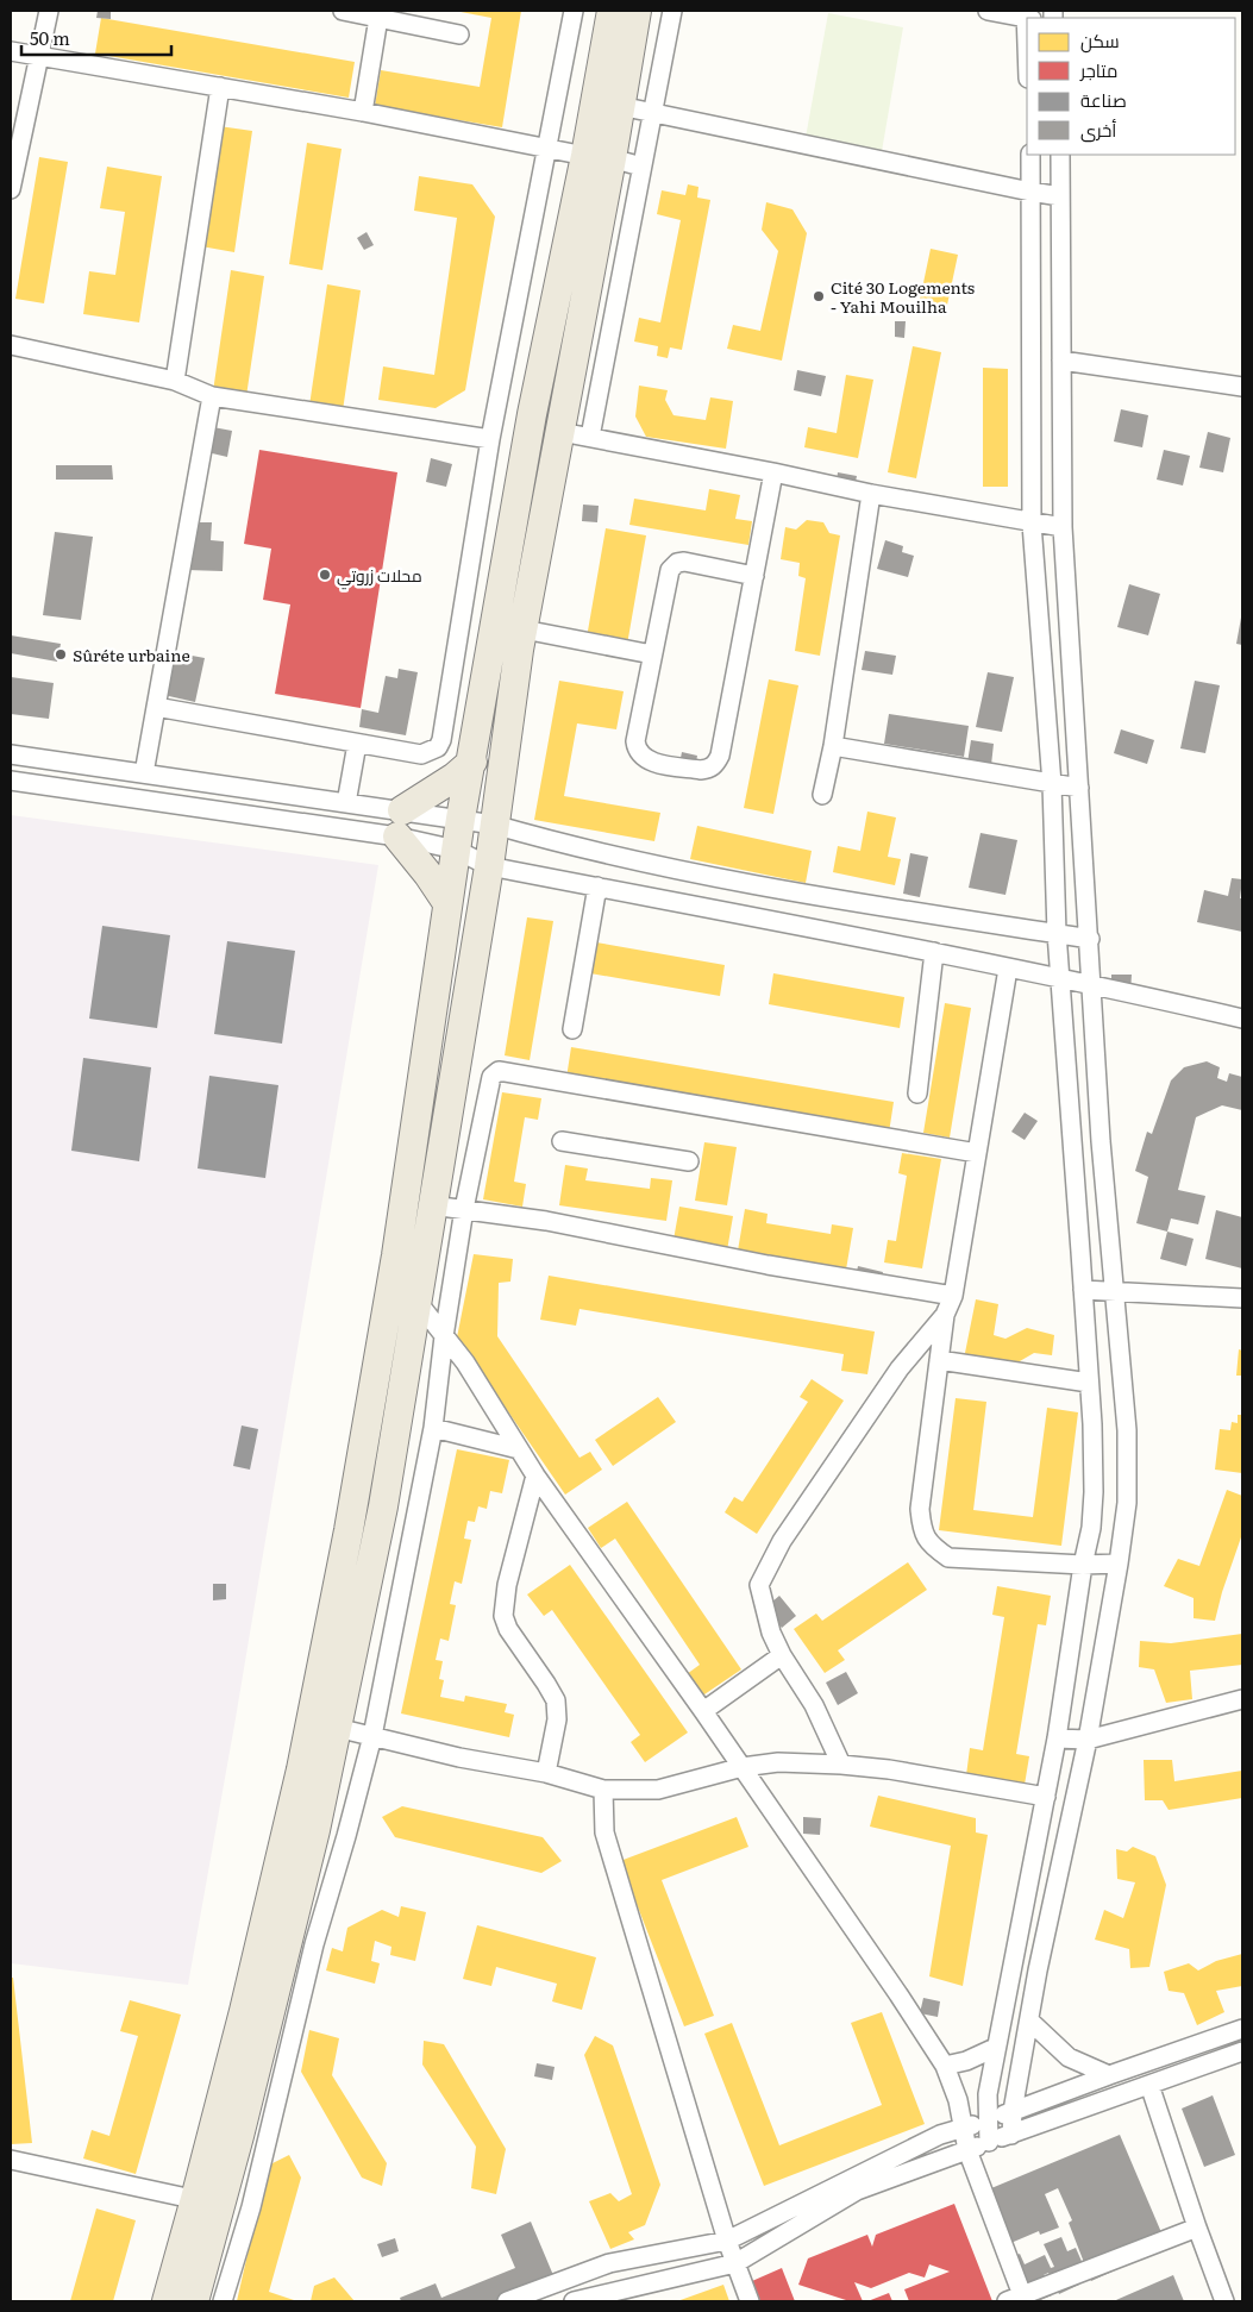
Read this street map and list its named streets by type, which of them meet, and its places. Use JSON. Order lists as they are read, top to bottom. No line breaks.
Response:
{"places":["Cité 30 Logements - Yahi Mouilha","محلات زروتي","Sûréte urbaine"],"legend":["سكن","متاجر","صناعة","أخرى"],"scale_bar":"50 m"}
